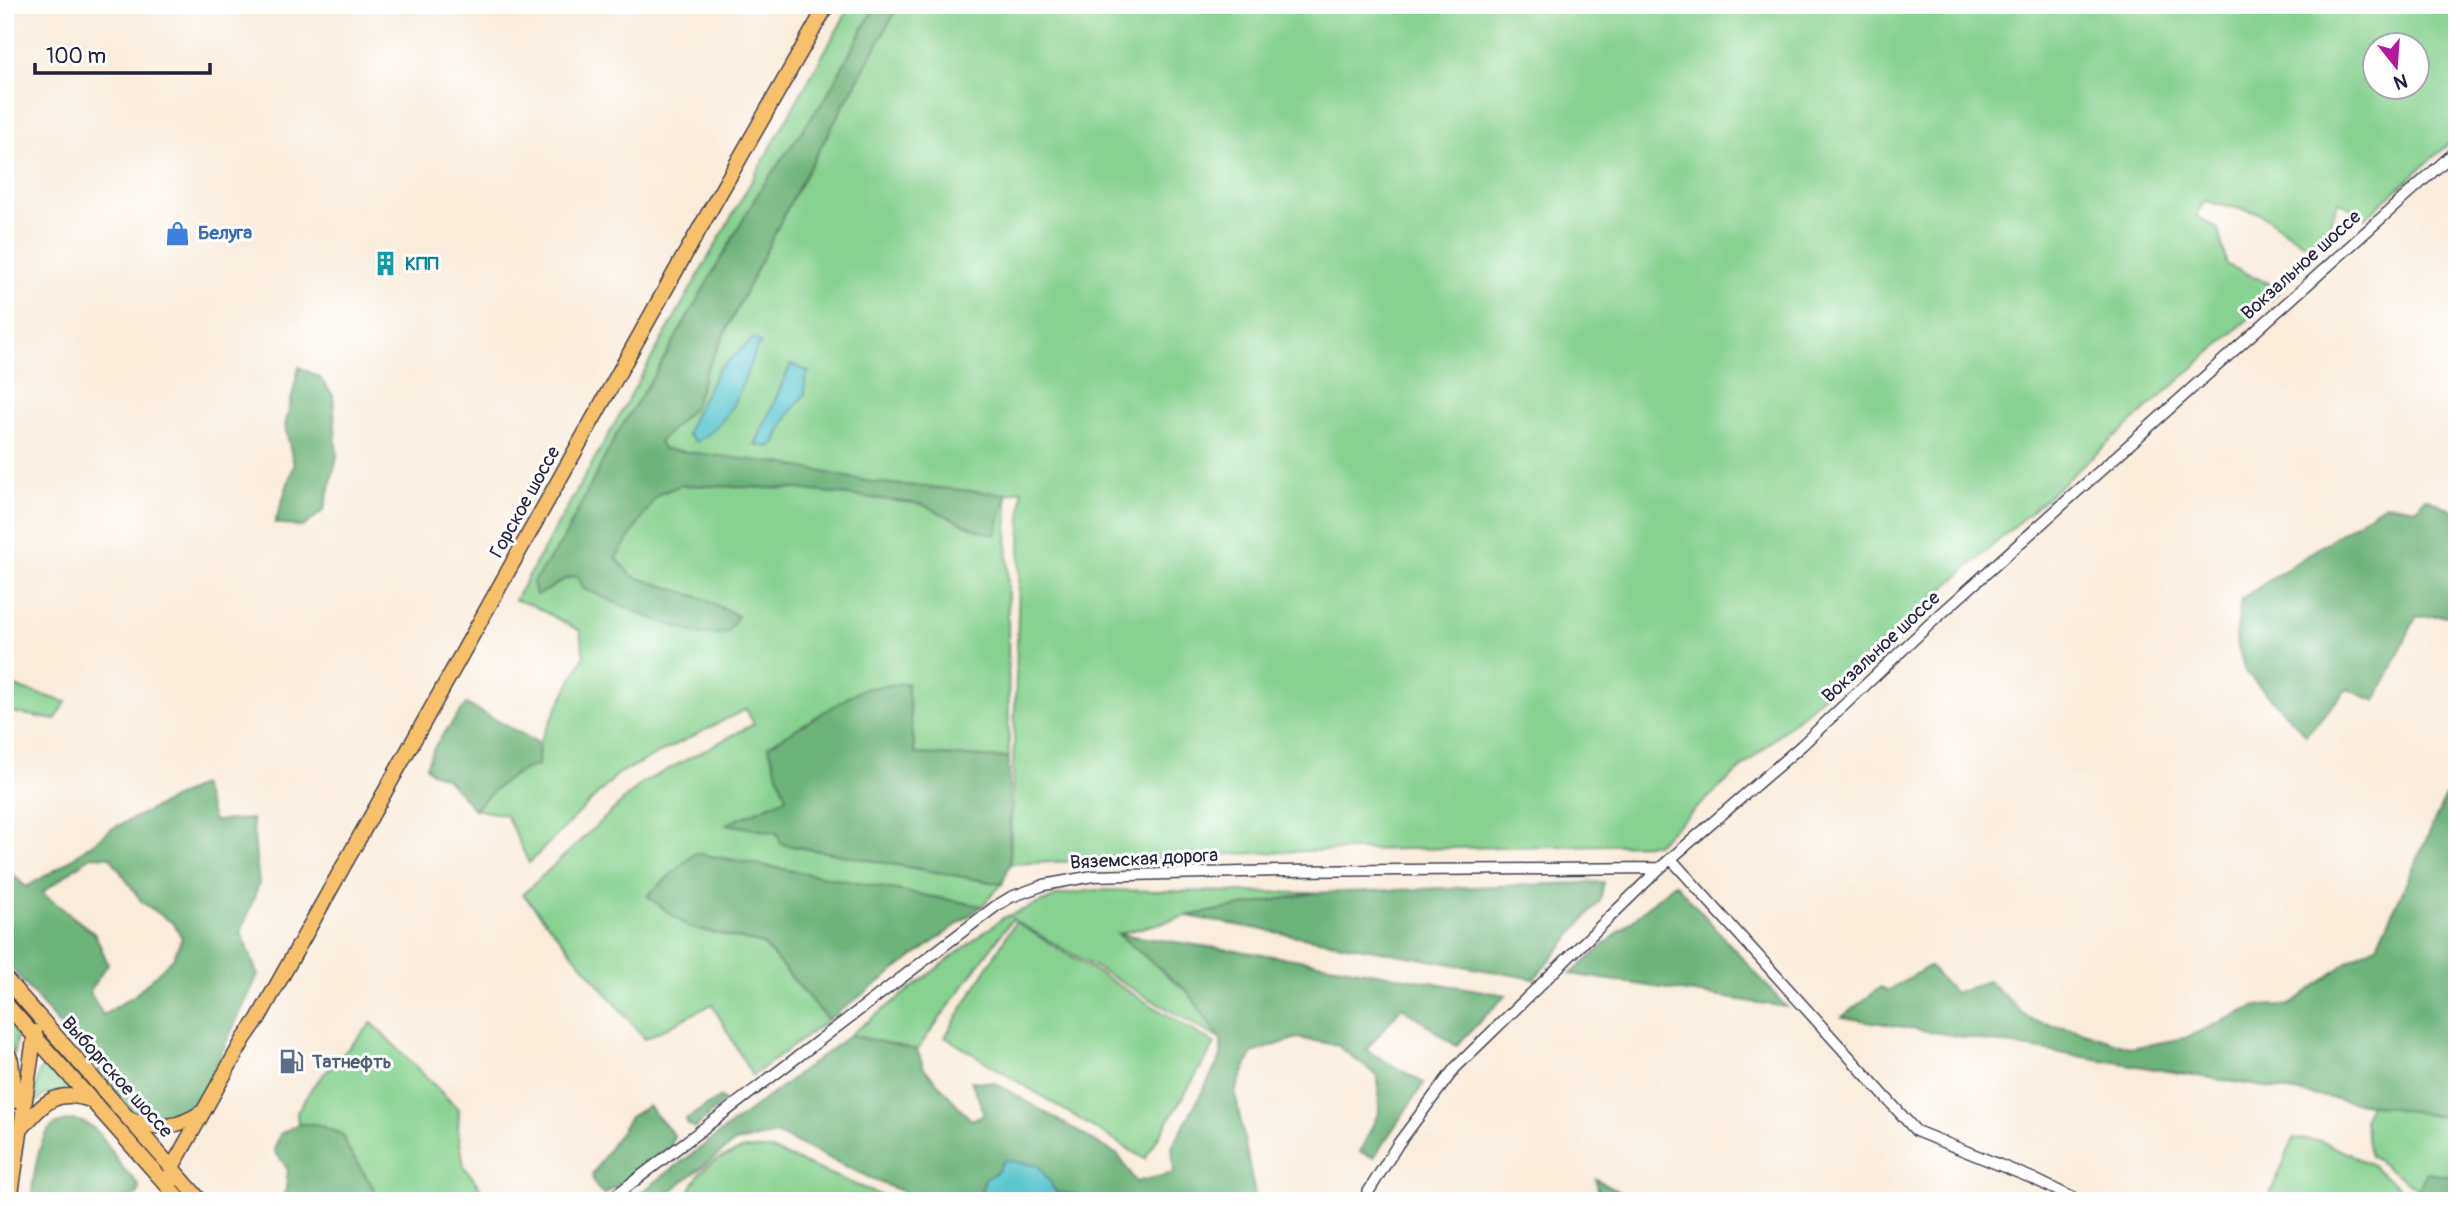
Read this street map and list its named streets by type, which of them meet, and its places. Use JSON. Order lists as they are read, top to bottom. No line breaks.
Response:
{"streets":{"main road":["Горское шоссе","Выборгское шоссе"],"street":["Вокзальное шоссе","Вяземская дорога"]},"crossings":[["Вокзальное шоссе","Вяземская дорога"],["Горское шоссе","Выборгское шоссе"]],"places":{"shop":["Белуга"],"building":["КПП"],"fuel station":["Татнефть"]},"scale_bar":"100 m","north":"bottom"}
